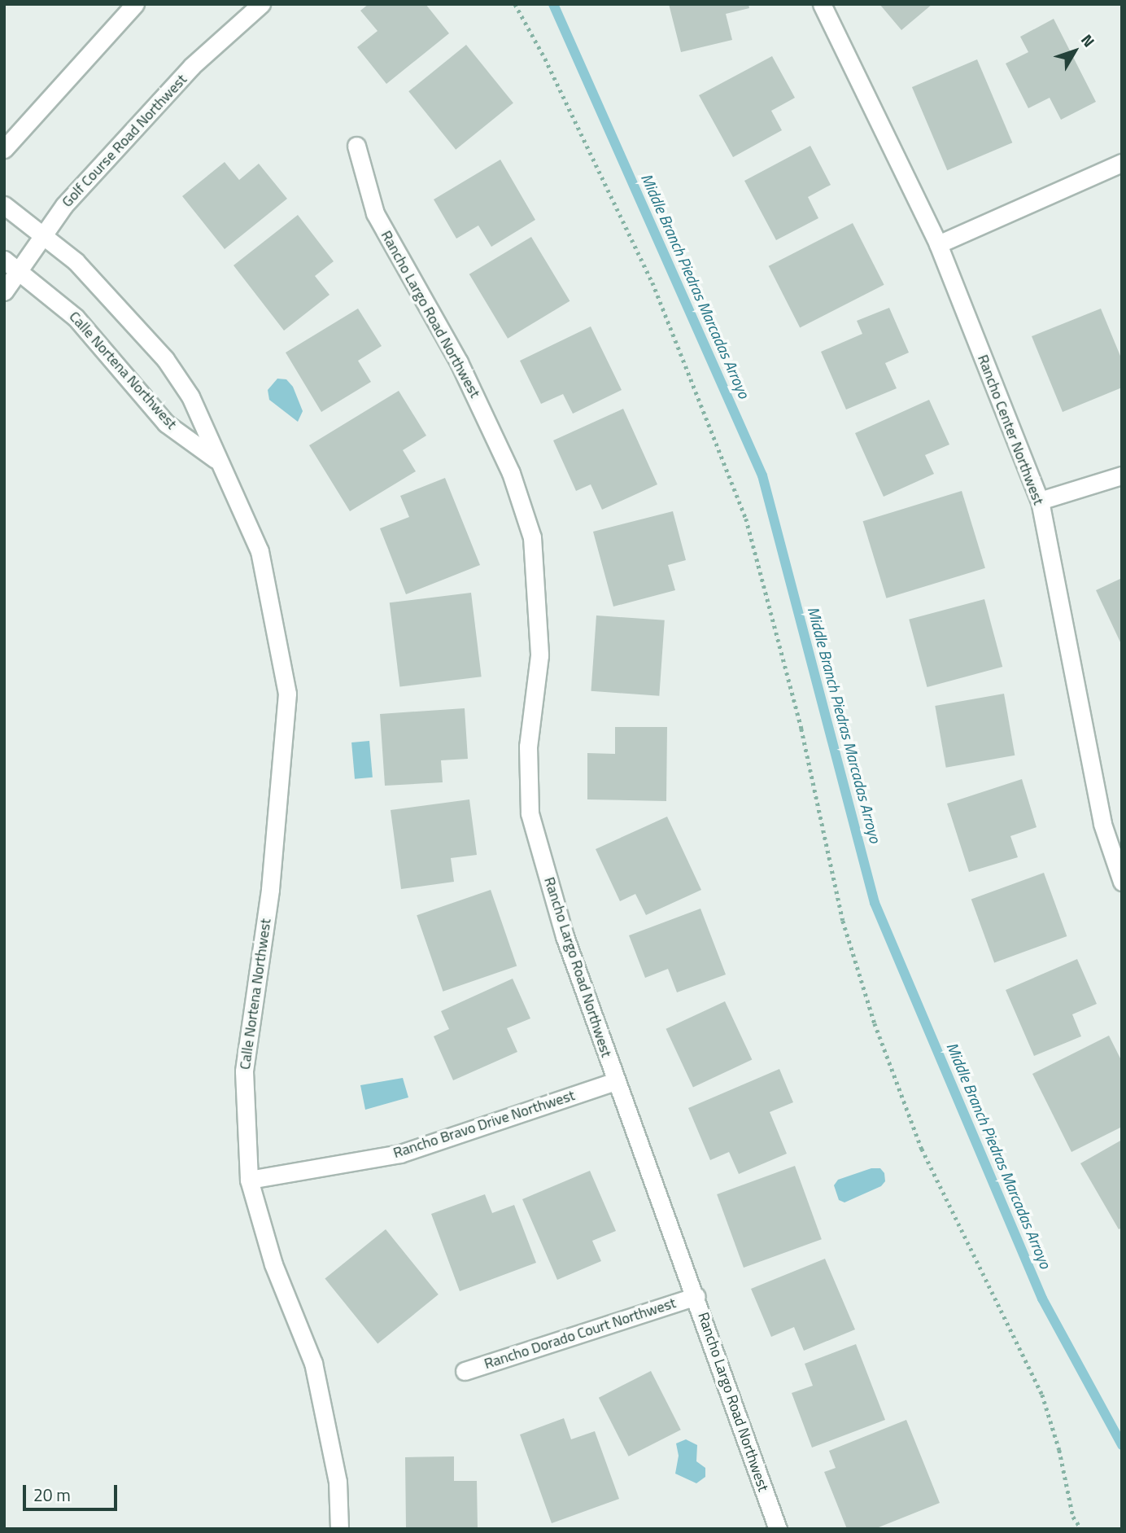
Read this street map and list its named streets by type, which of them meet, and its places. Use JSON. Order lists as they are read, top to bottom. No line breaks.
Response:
{"streets":{"street":["Golf Course Road Northwest","Rancho Largo Road Northwest","Calle Nortena Northwest","Rancho Center Northwest","Rancho Bravo Drive Northwest","Rancho Dorado Court Northwest"]},"crossings":[["Golf Course Road Northwest","Calle Nortena Northwest"],["Rancho Largo Road Northwest","Rancho Bravo Drive Northwest"],["Rancho Largo Road Northwest","Rancho Dorado Court Northwest"],["Calle Nortena Northwest","Rancho Bravo Drive Northwest"]],"water":["Middle Branch Piedras Marcadas Arroyo"],"scale_bar":"20 m","north":"top right"}
